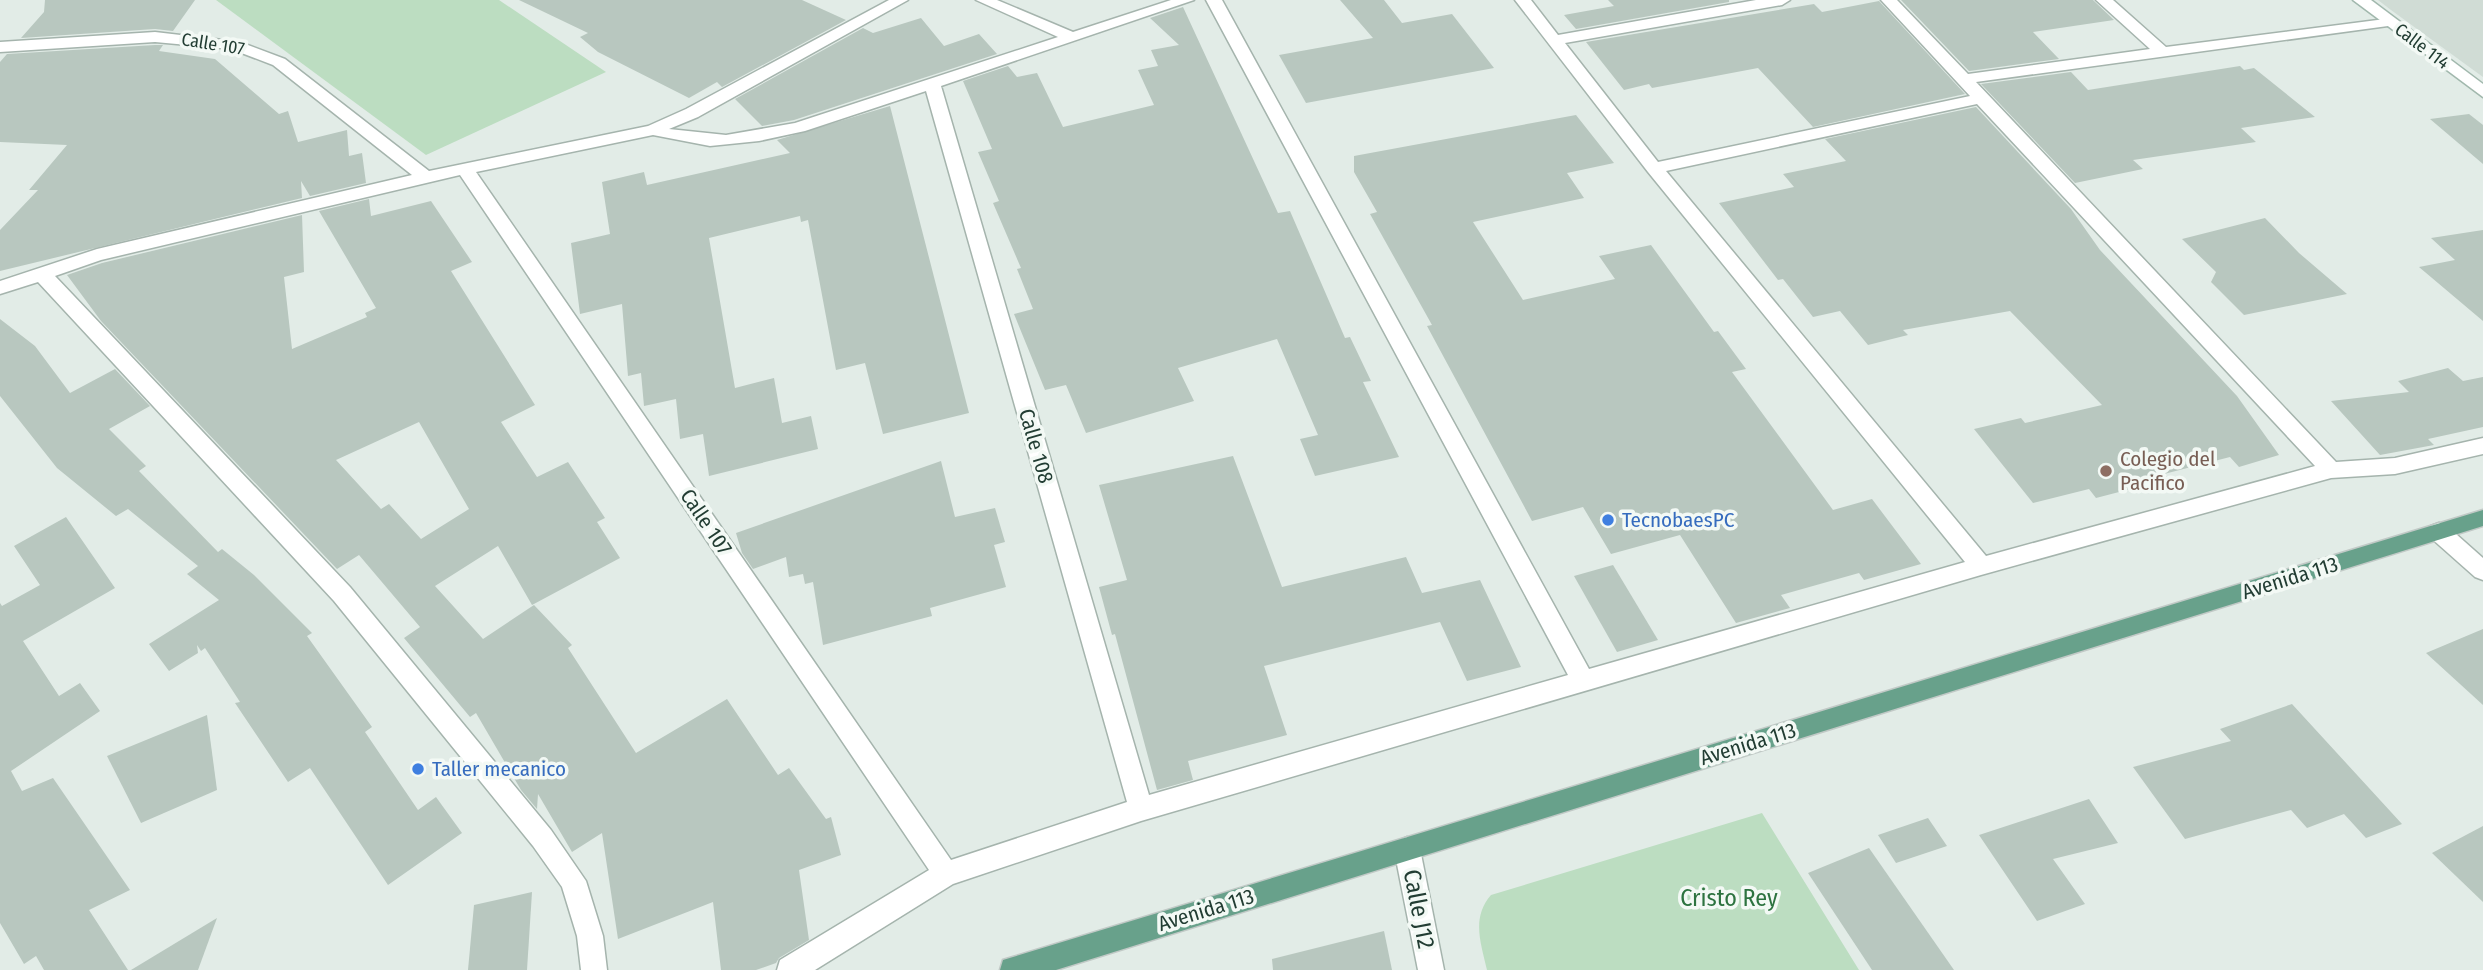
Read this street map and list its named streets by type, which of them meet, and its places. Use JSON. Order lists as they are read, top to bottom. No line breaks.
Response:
{"streets":{"main road":["Avenida 113"],"street":["Calle 107","Calle 114","Calle 108","Calle J12"]},"crossings":[["Avenida 113","Calle J12"]],"parks":["Cristo Rey"],"places":["Colegio del Pacifico","TecnobaesPC","Taller mecanico"]}
